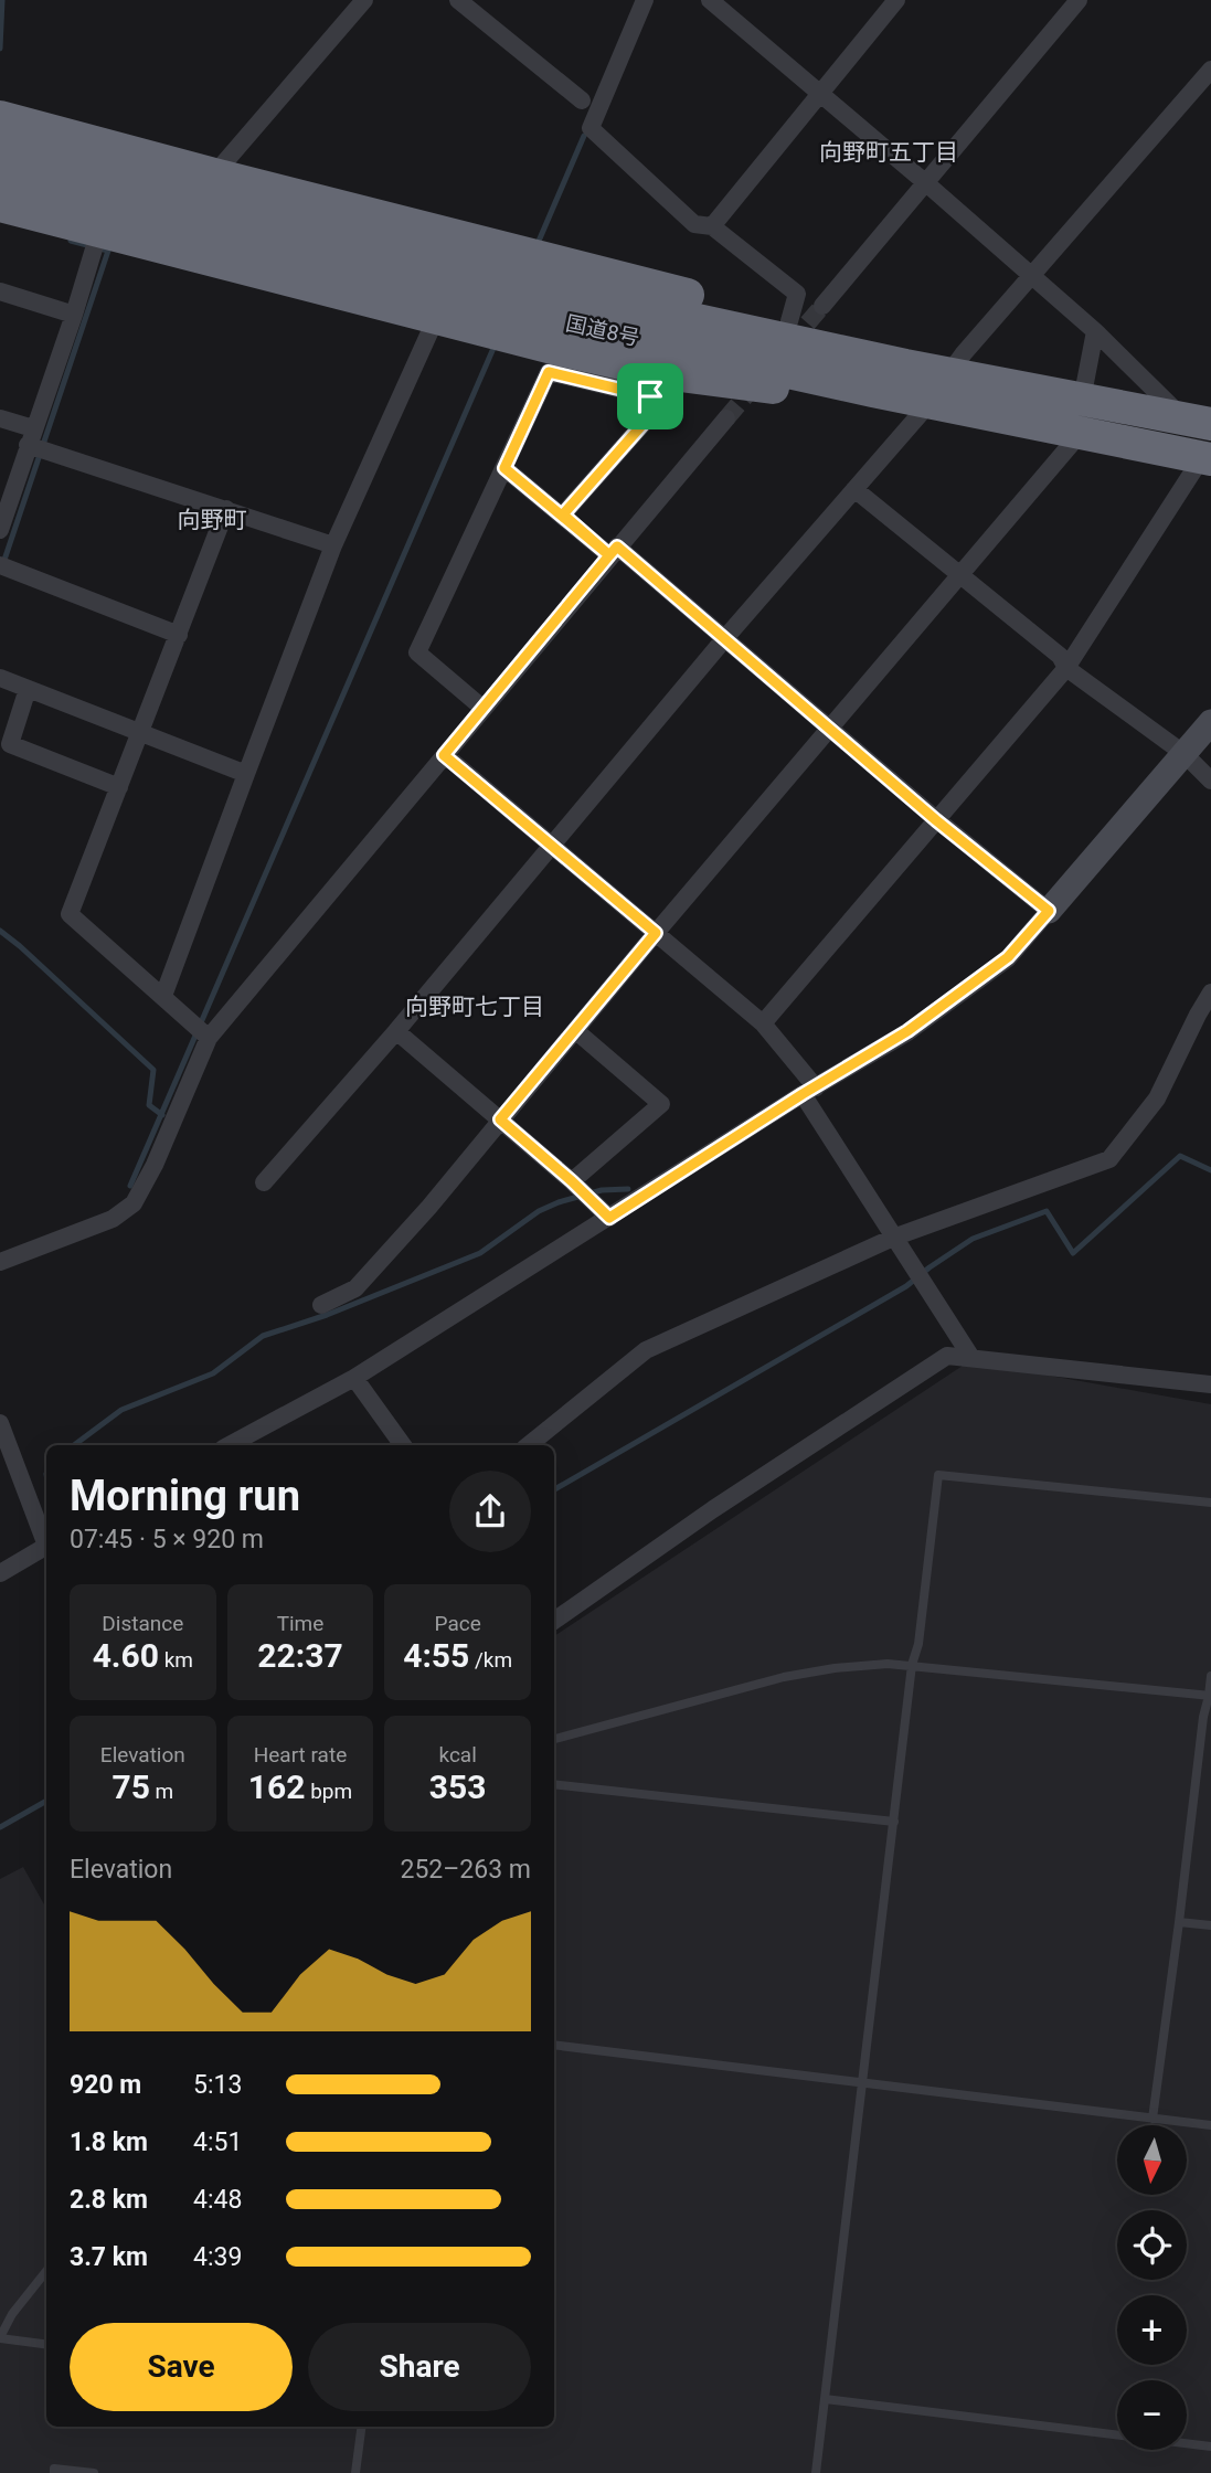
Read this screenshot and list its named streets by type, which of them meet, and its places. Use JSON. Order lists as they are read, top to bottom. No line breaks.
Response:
{"streets":{"highway":["国道8号"]},"districts":["向野町五丁目","向野町","向野町七丁目"],"north":"bottom","page":{"heading":["Morning run","07:45 · 5 × 920 m"],"stats":[["Distance","4.60 km"],["Time","22:37"],["Pace","4:55 /km"],["Elevation","75 m"],["Heart rate","162 bpm"],["kcal","353"]],"chart":["Elevation","252–263 m"],"list":[{"name":"920 m","note":"5:13"},{"name":"1.8 km","note":"4:51"},{"name":"2.8 km","note":"4:48"},{"name":"3.7 km","note":"4:39"}],"map_buttons":["+","−"],"buttons":["Save","Share"]}}
